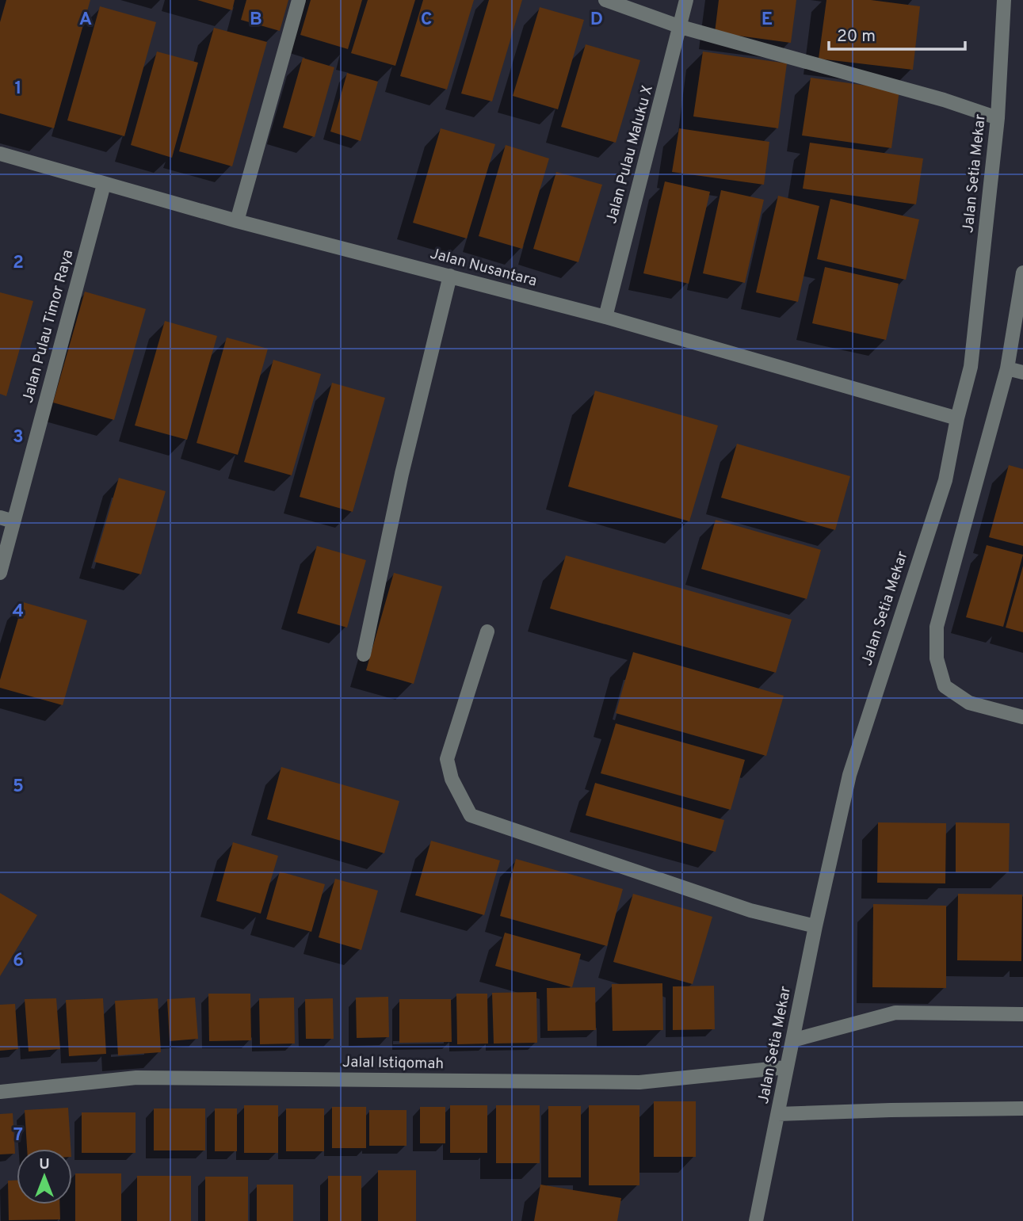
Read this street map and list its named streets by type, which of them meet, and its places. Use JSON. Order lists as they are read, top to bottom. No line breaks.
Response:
{"streets":{"street":["Jalan Pulau Maluku X","Jalan Setia Mekar","Jalan Nusantara","Jalan Pulau Timor Raya","Jalal Istiqomah"]},"crossings":[["Jalan Pulau Maluku X","Jalan Nusantara"],["Jalan Setia Mekar","Jalan Nusantara"],["Jalan Setia Mekar","Jalal Istiqomah"],["Jalan Nusantara","Jalan Pulau Timor Raya"]],"scale_bar":"20 m","north":"top","grid":{"columns":["A","B","C","D","E"],"rows":["1","2","3","4","5","6","7"]}}
